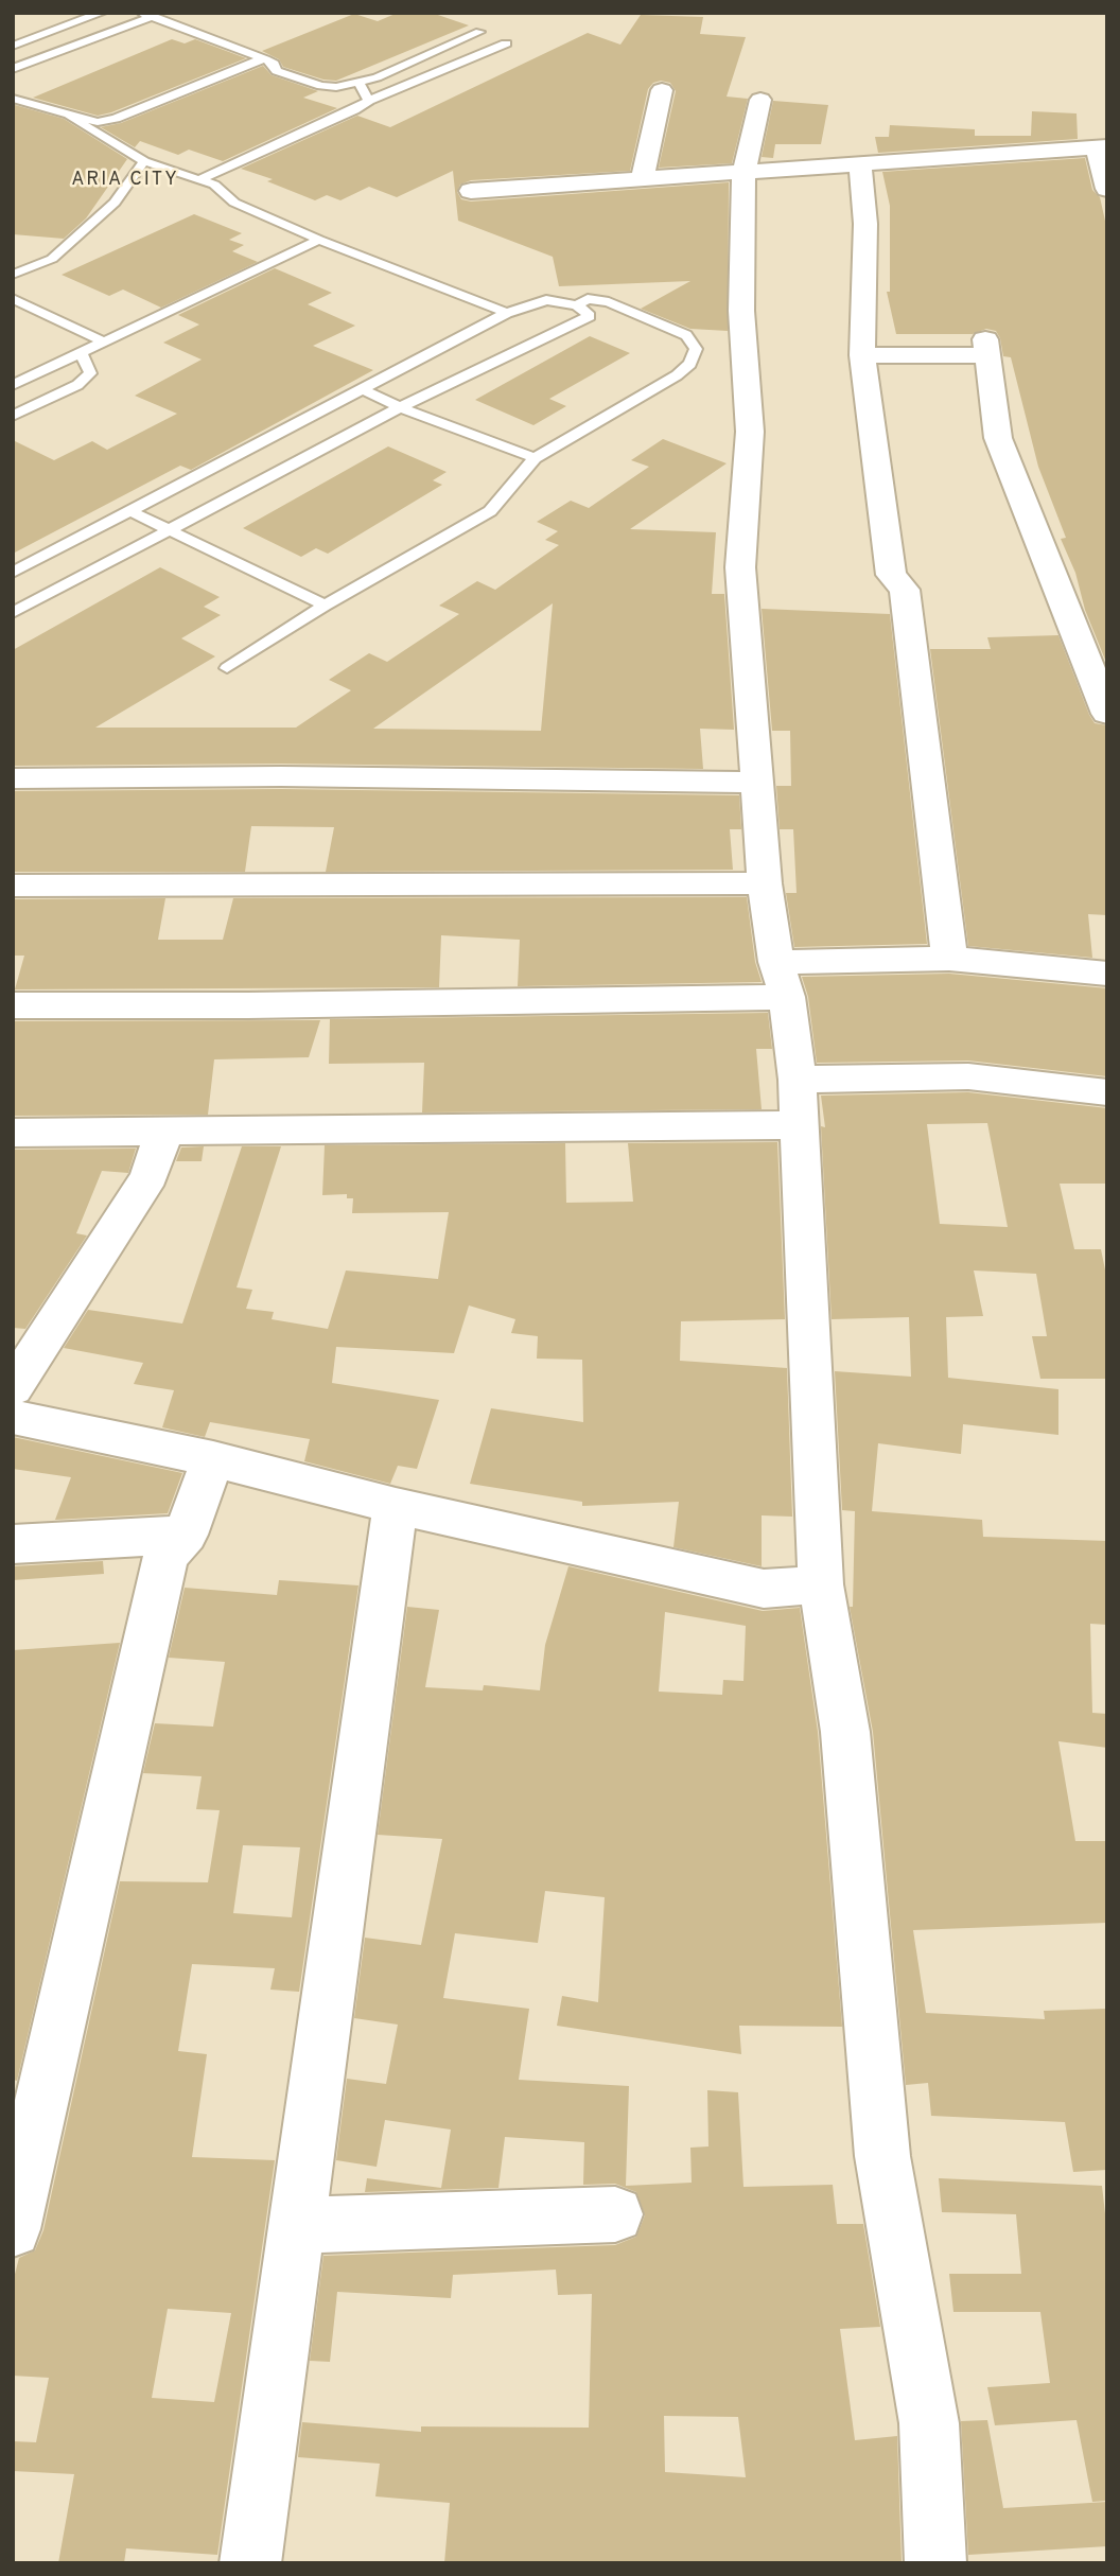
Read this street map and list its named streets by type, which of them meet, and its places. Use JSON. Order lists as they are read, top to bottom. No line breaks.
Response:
{"districts":["ARIA CITY"]}
